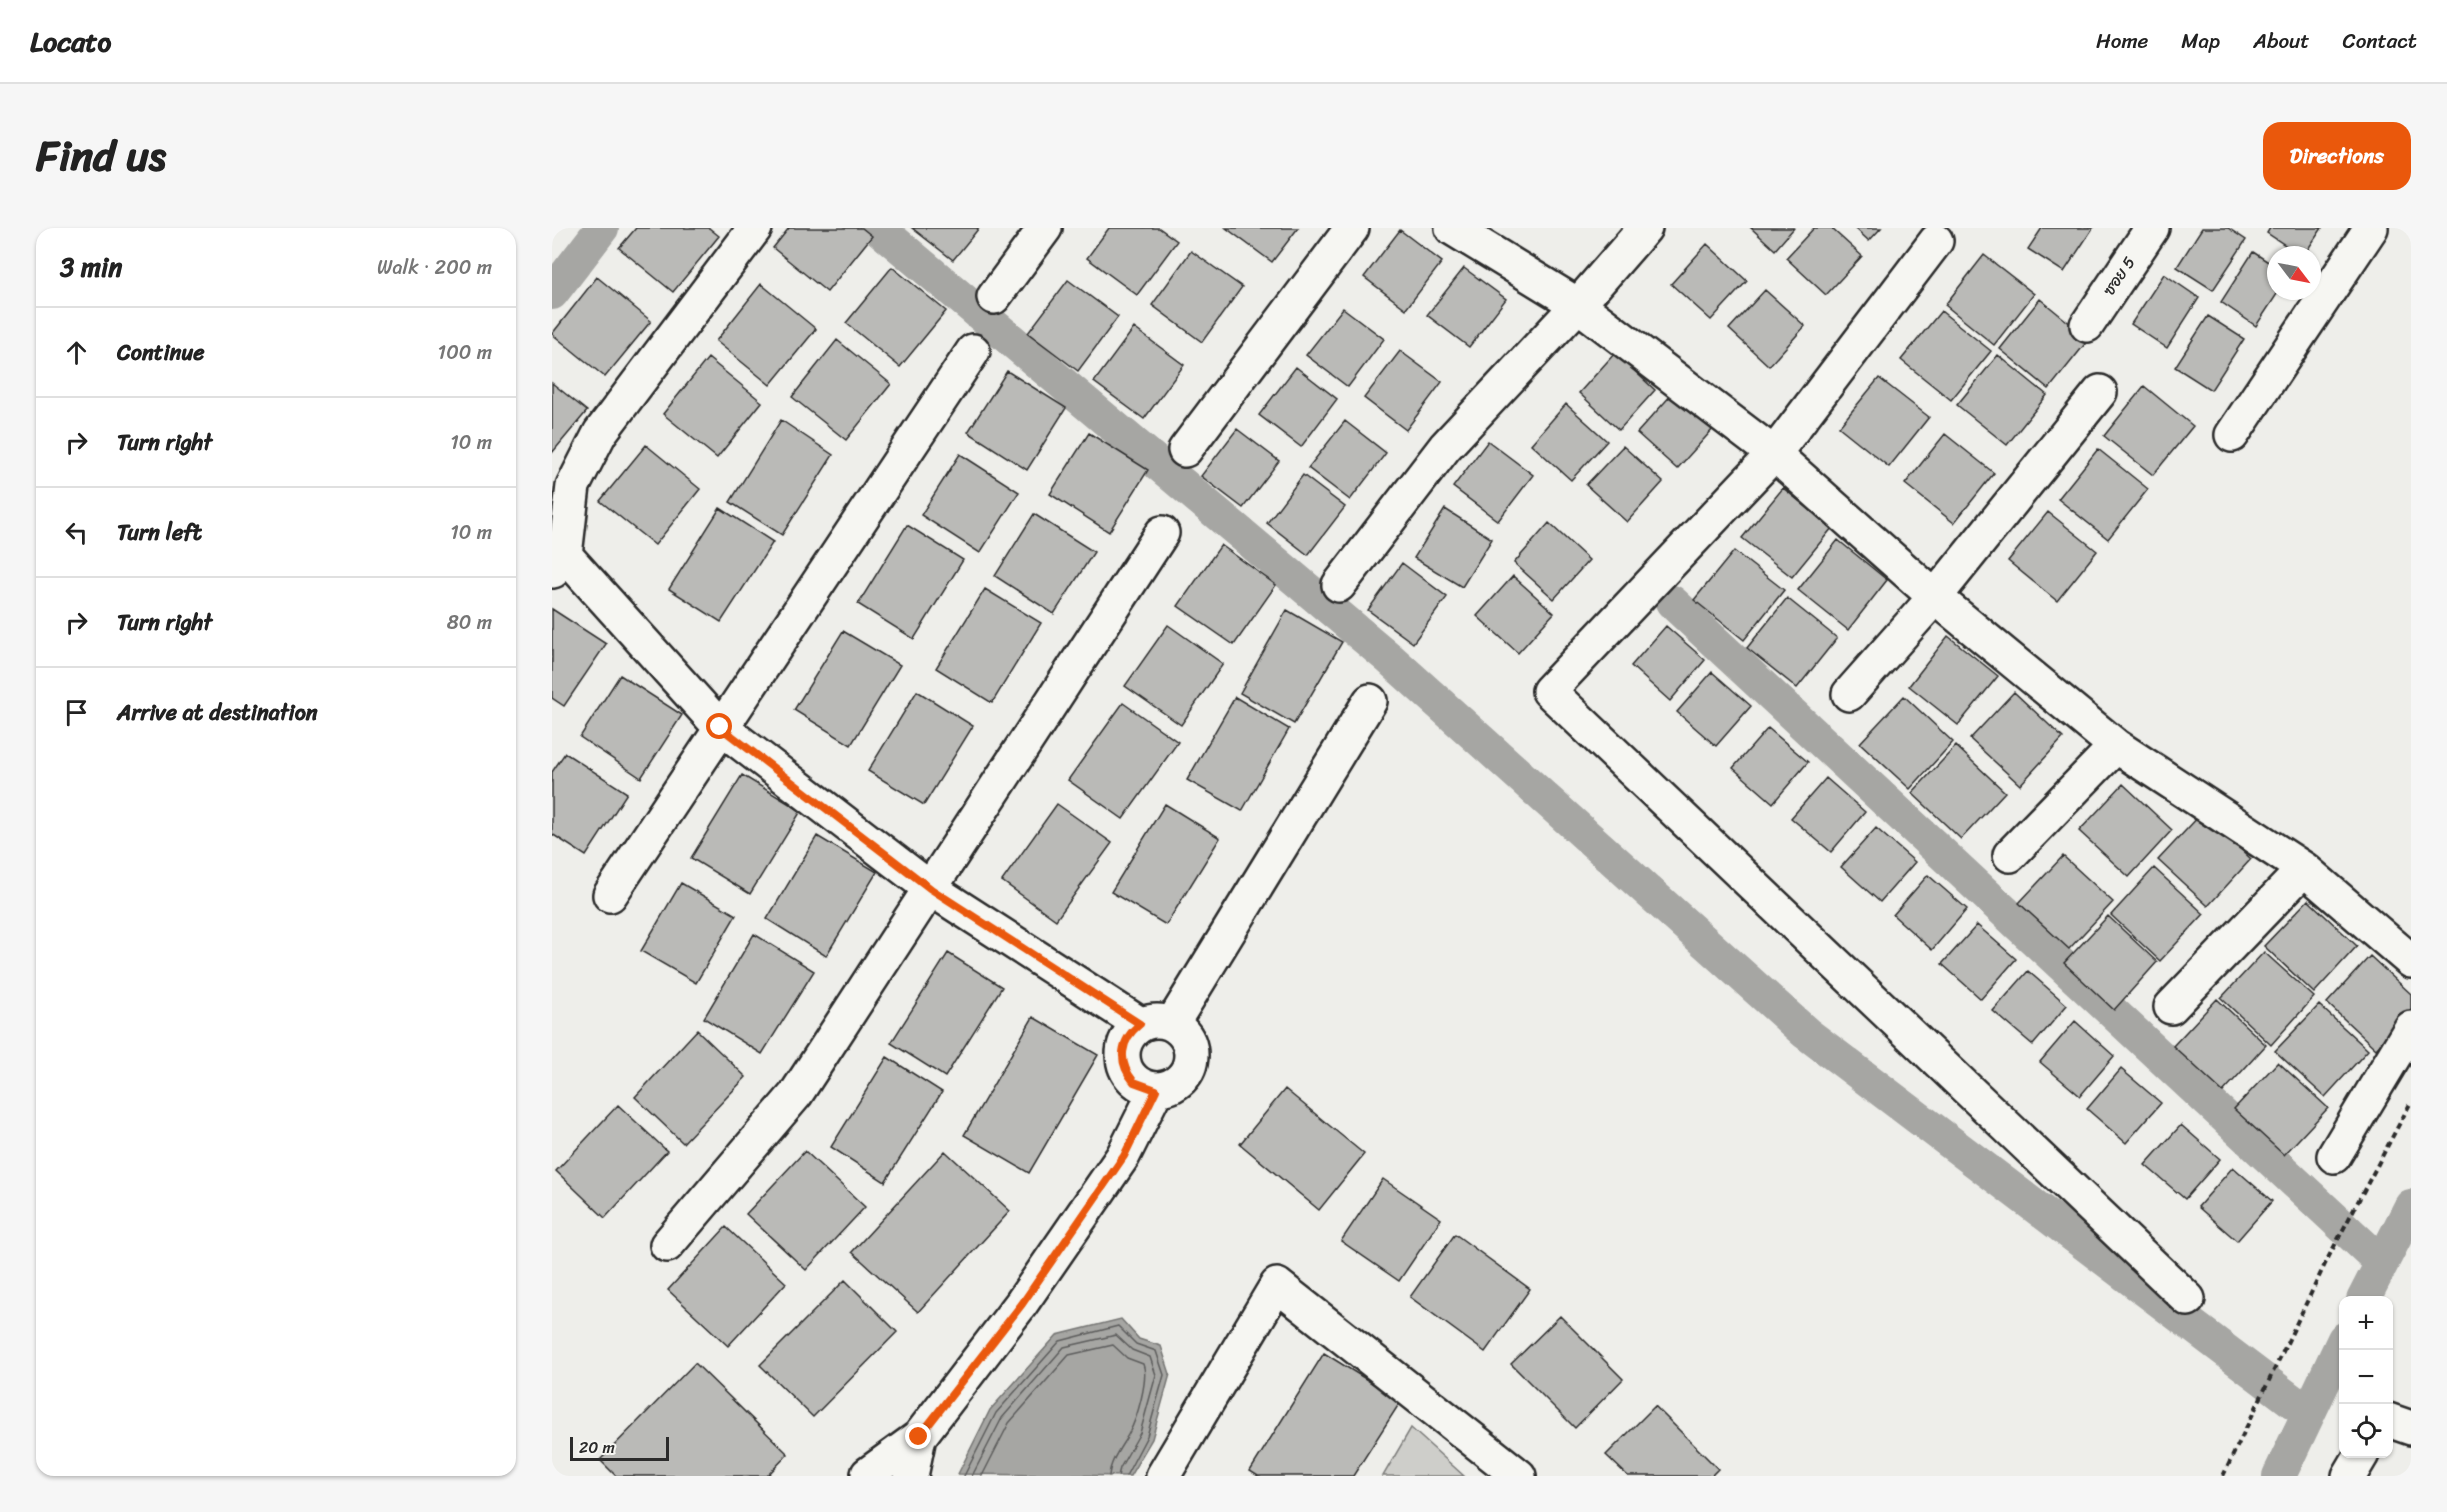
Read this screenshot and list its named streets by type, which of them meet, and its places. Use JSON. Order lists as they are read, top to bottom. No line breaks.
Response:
{"streets":{"street":["ซอย 5"]},"scale_bar":"20 m","north":"bottom right","page":{"header":"Locato","nav":["Home","Map","About","Contact"],"title":"Find us","buttons":"Directions","heading":["3 min","Walk · 200 m"],"list":[["Continue","100 m"],["Turn right","10 m"],["Turn left","10 m"],["Turn right","80 m"],"Arrive at destination"],"map_buttons":["+","−"],"scale":"20 m"}}
